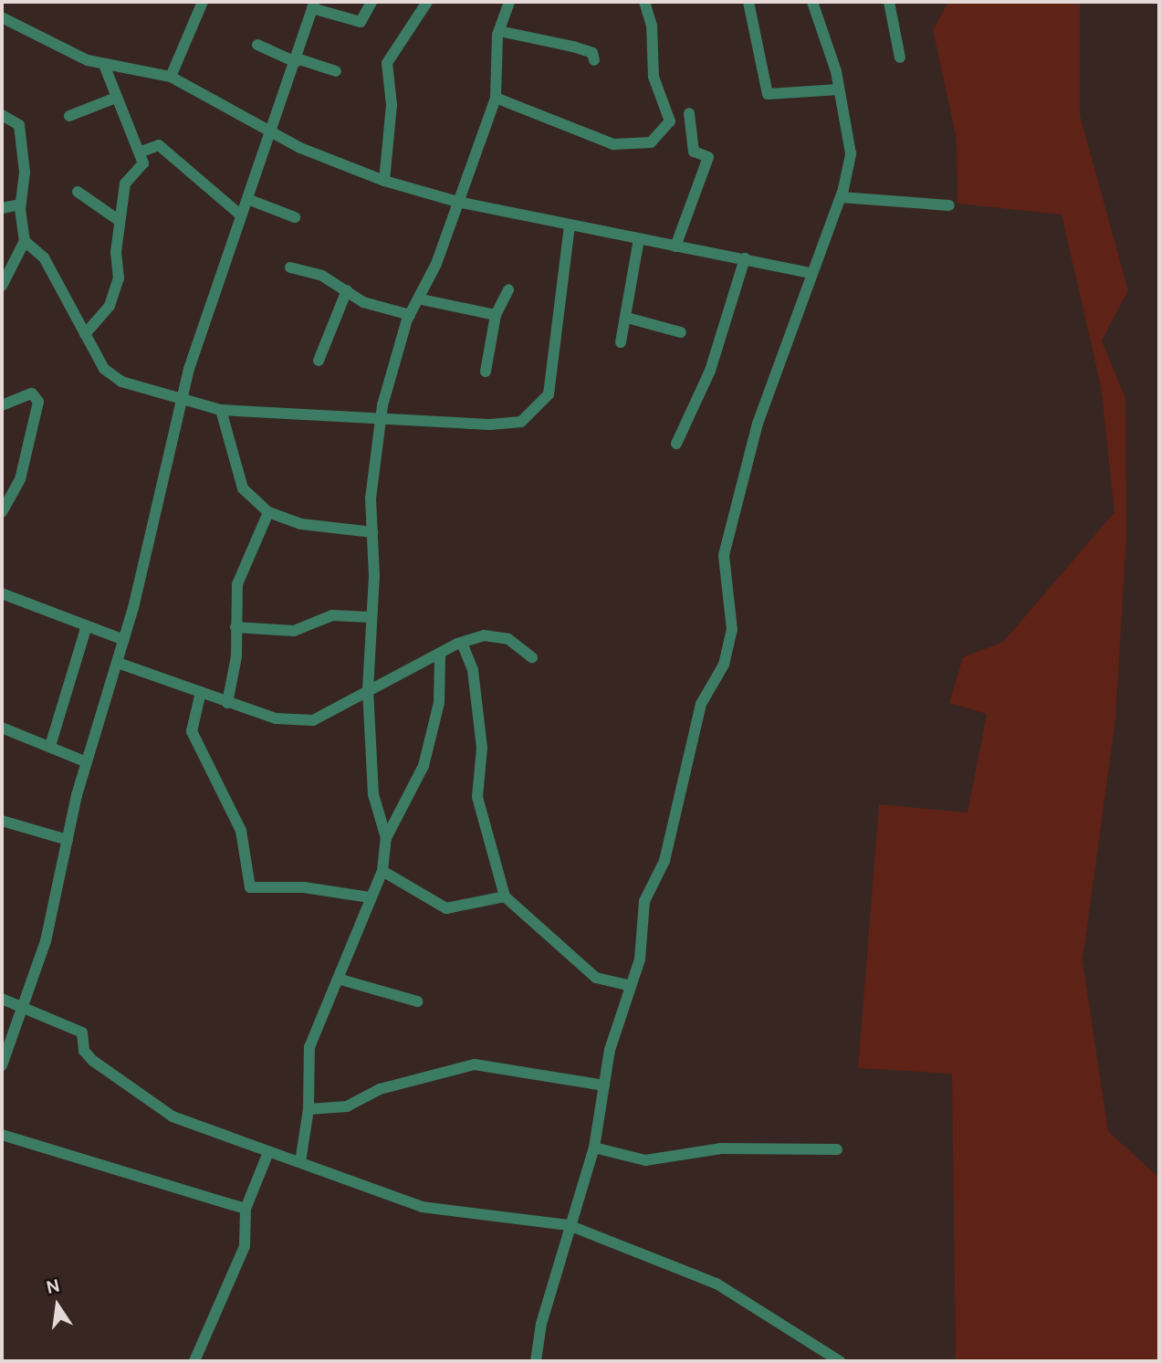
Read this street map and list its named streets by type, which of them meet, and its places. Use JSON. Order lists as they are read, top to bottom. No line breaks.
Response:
{"north":"top"}
